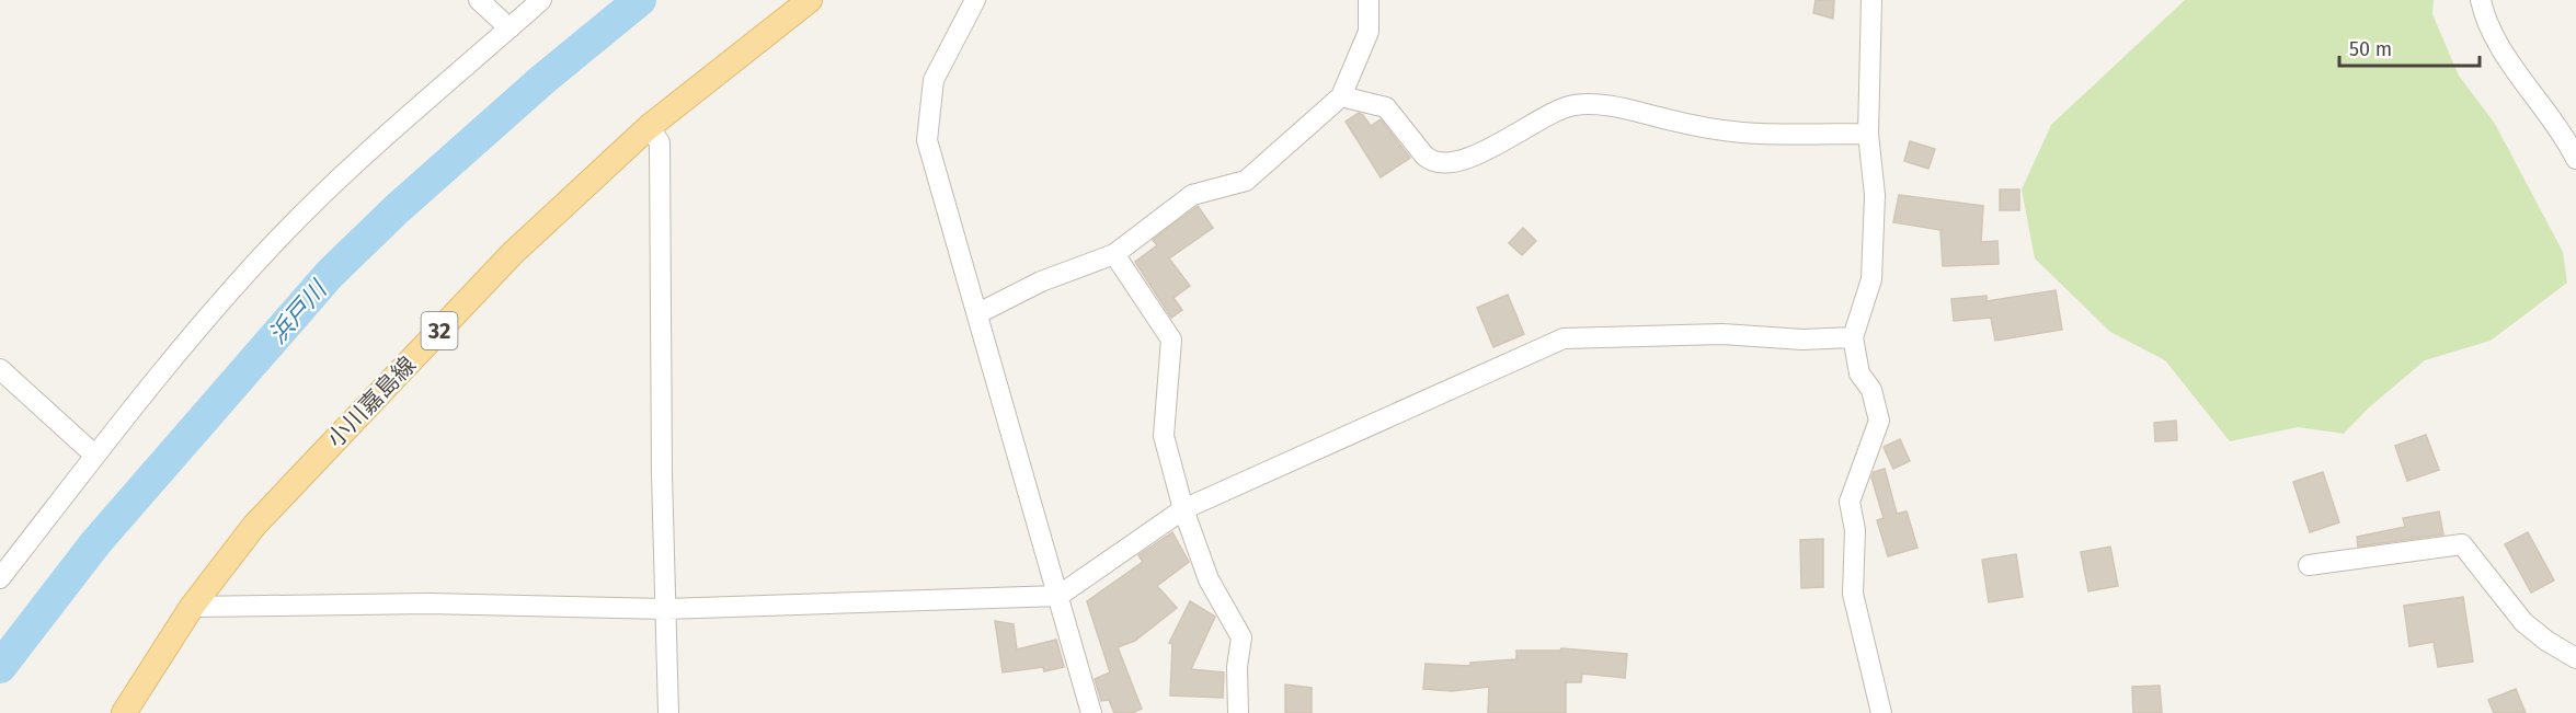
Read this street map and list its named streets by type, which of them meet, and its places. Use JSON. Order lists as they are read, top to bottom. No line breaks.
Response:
{"streets":{"main road":["32","小川嘉島線"]},"water":["浜戸川"],"scale_bar":"50 m"}
